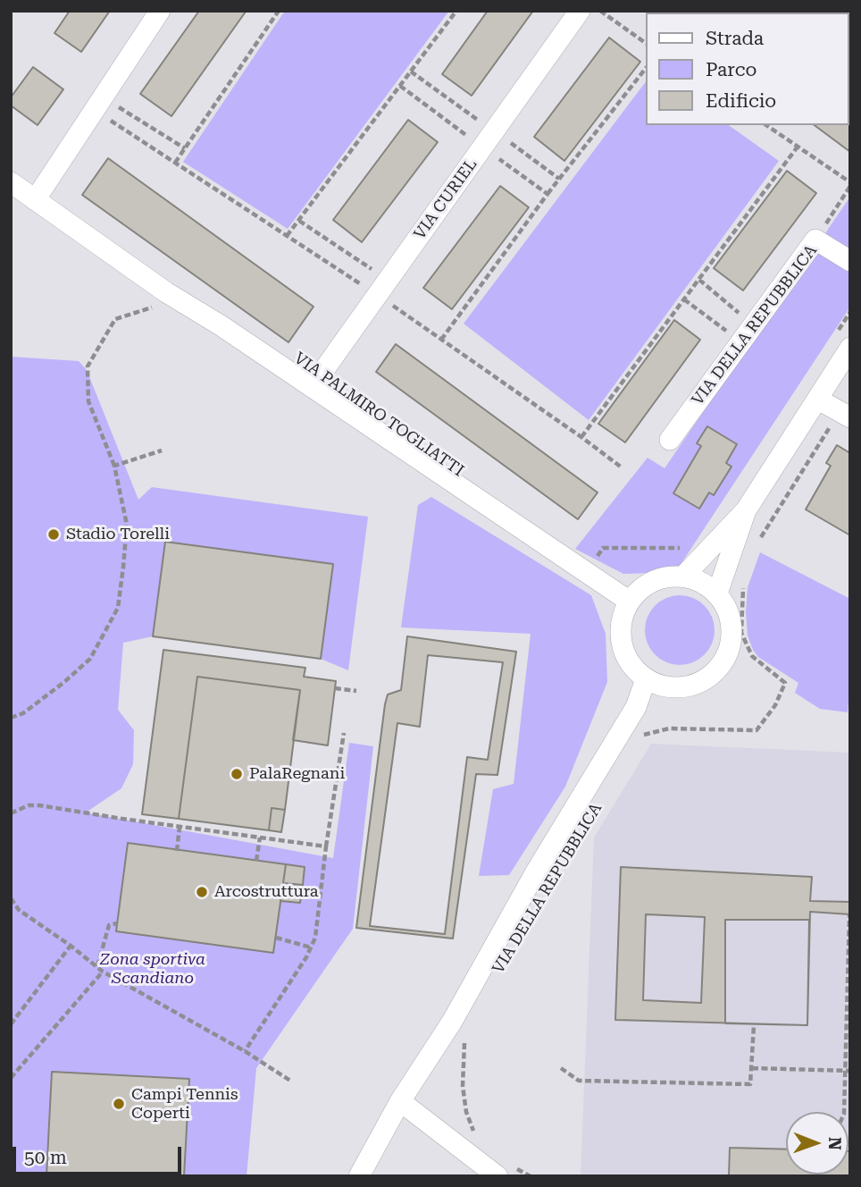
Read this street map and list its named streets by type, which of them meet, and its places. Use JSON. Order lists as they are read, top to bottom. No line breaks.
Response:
{"streets":{"street":["VIA CURIEL","VIA DELLA REPUBBLICA","VIA PALMIRO TOGLIATTI"]},"crossings":[["VIA CURIEL","VIA PALMIRO TOGLIATTI"]],"parks":["Zona sportiva Scandiano"],"places":["Stadio Torelli","PalaRegnani","Arcostruttura","Campi Tennis Coperti"],"legend":["Strada","Parco","Edificio"],"scale_bar":"50 m","north":"right"}
